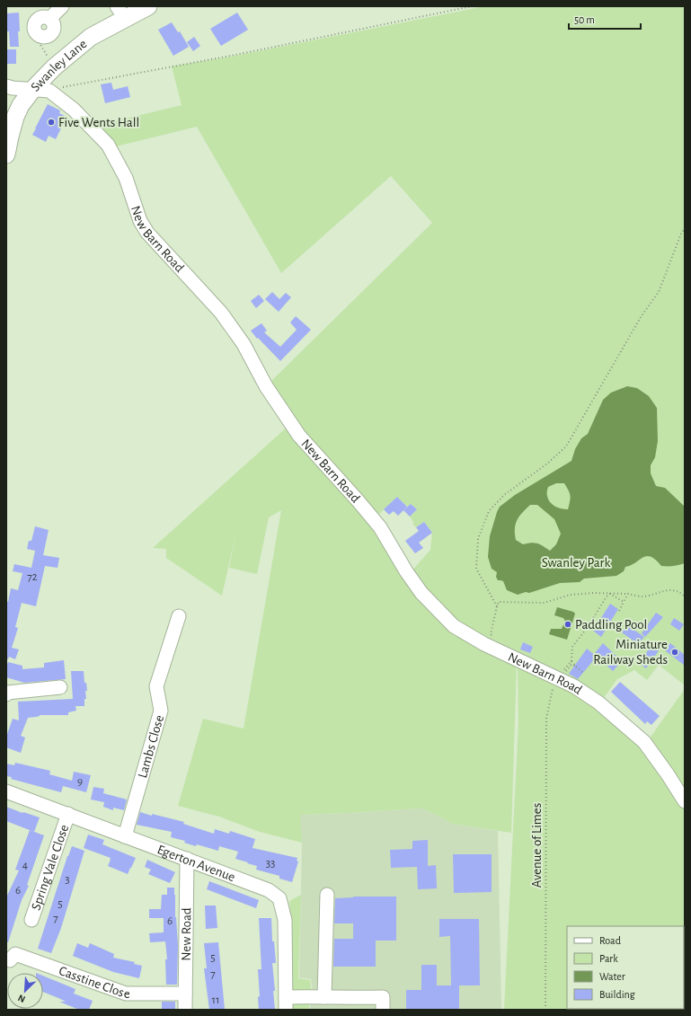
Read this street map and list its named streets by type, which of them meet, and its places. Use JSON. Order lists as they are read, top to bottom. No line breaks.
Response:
{"streets":{"main road":["Swanley Lane"],"street":["New Barn Road","Lambs Close","Egerton Avenue","Spring Vale Close","New Road","Casstine Close"],"path":["Avenue of Limes"]},"crossings":[["Swanley Lane","New Barn Road"],["Lambs Close","Egerton Avenue"],["Egerton Avenue","Spring Vale Close"],["Egerton Avenue","New Road"],["New Road","Casstine Close"]],"parks":["Swanley Park"],"places":["Five Wents Hall","Paddling Pool","Miniature Railway Sheds"],"house_numbers":["72","9","33","4","3","6","5","7","6","5","7","11"],"legend":["Road","Park","Water","Building"],"scale_bar":"50 m","north":"bottom left"}
